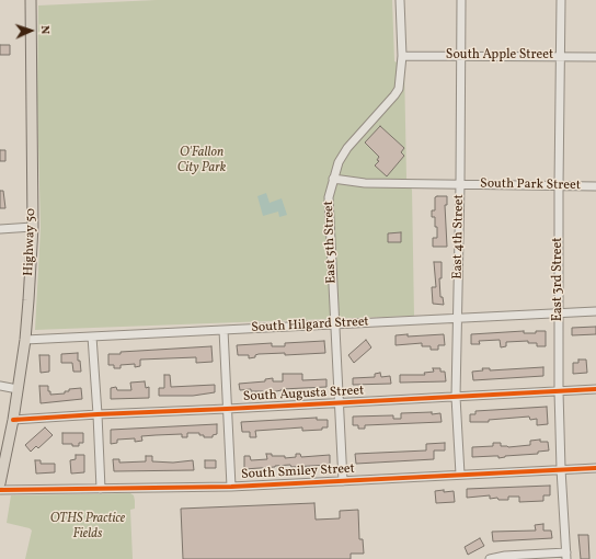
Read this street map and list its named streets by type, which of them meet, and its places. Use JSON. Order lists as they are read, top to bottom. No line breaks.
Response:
{"streets":{"main road":["Highway 50"],"street":["South Apple Street","South Park Street","East 4th Street","East 5th Street","East 3rd Street","South Hilgard Street","South Augusta Street","South Smiley Street"]},"crossings":[["South Apple Street","East 4th Street"],["South Apple Street","East 5th Street"],["South Apple Street","East 3rd Street"],["South Park Street","East 4th Street"],["South Park Street","East 5th Street"],["South Park Street","East 3rd Street"],["East 4th Street","South Hilgard Street"],["East 4th Street","South Augusta Street"],["East 4th Street","South Smiley Street"],["Highway 50","South Hilgard Street"],["Highway 50","South Augusta Street"],["East 5th Street","South Hilgard Street"],["East 5th Street","South Augusta Street"],["East 5th Street","South Smiley Street"],["East 3rd Street","South Hilgard Street"],["East 3rd Street","South Augusta Street"],["East 3rd Street","South Smiley Street"]],"parks":["O'Fallon City Park","OTHS Practice Fields"],"north":"right"}
